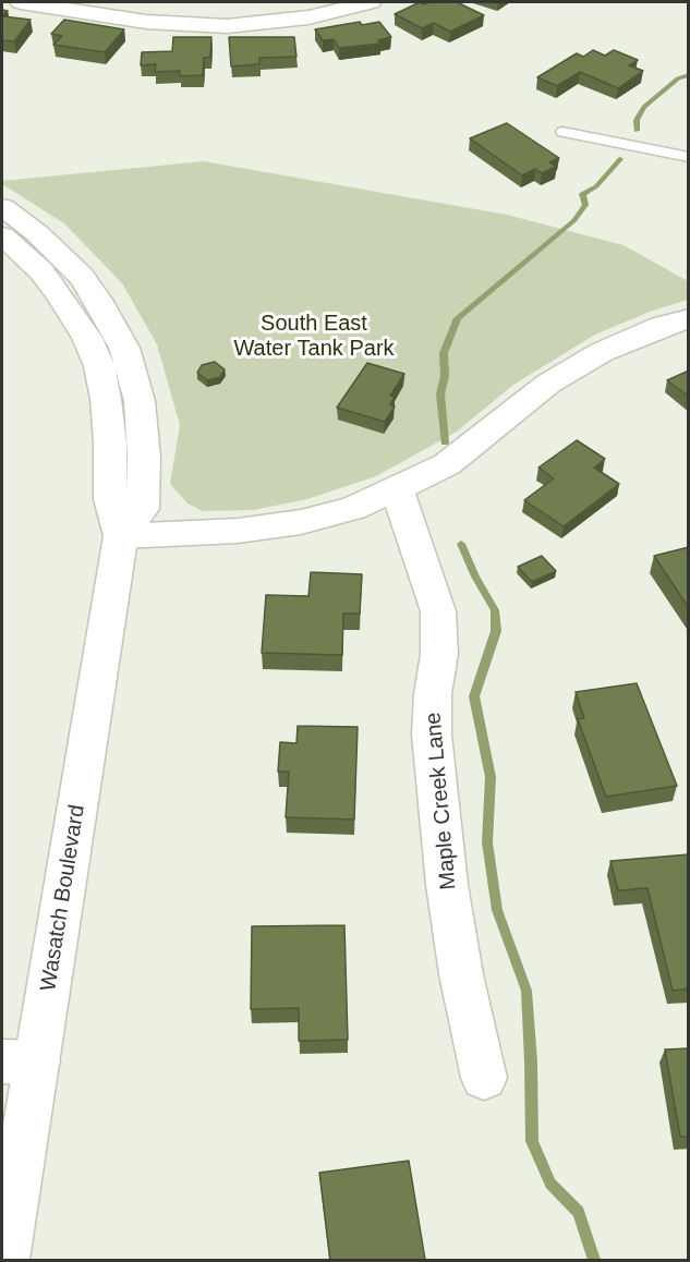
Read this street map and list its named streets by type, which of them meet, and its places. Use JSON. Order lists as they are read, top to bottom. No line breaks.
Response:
{"streets":{"street":["Maple Creek Lane","Wasatch Boulevard"]},"parks":["South East Water Tank Park"]}
